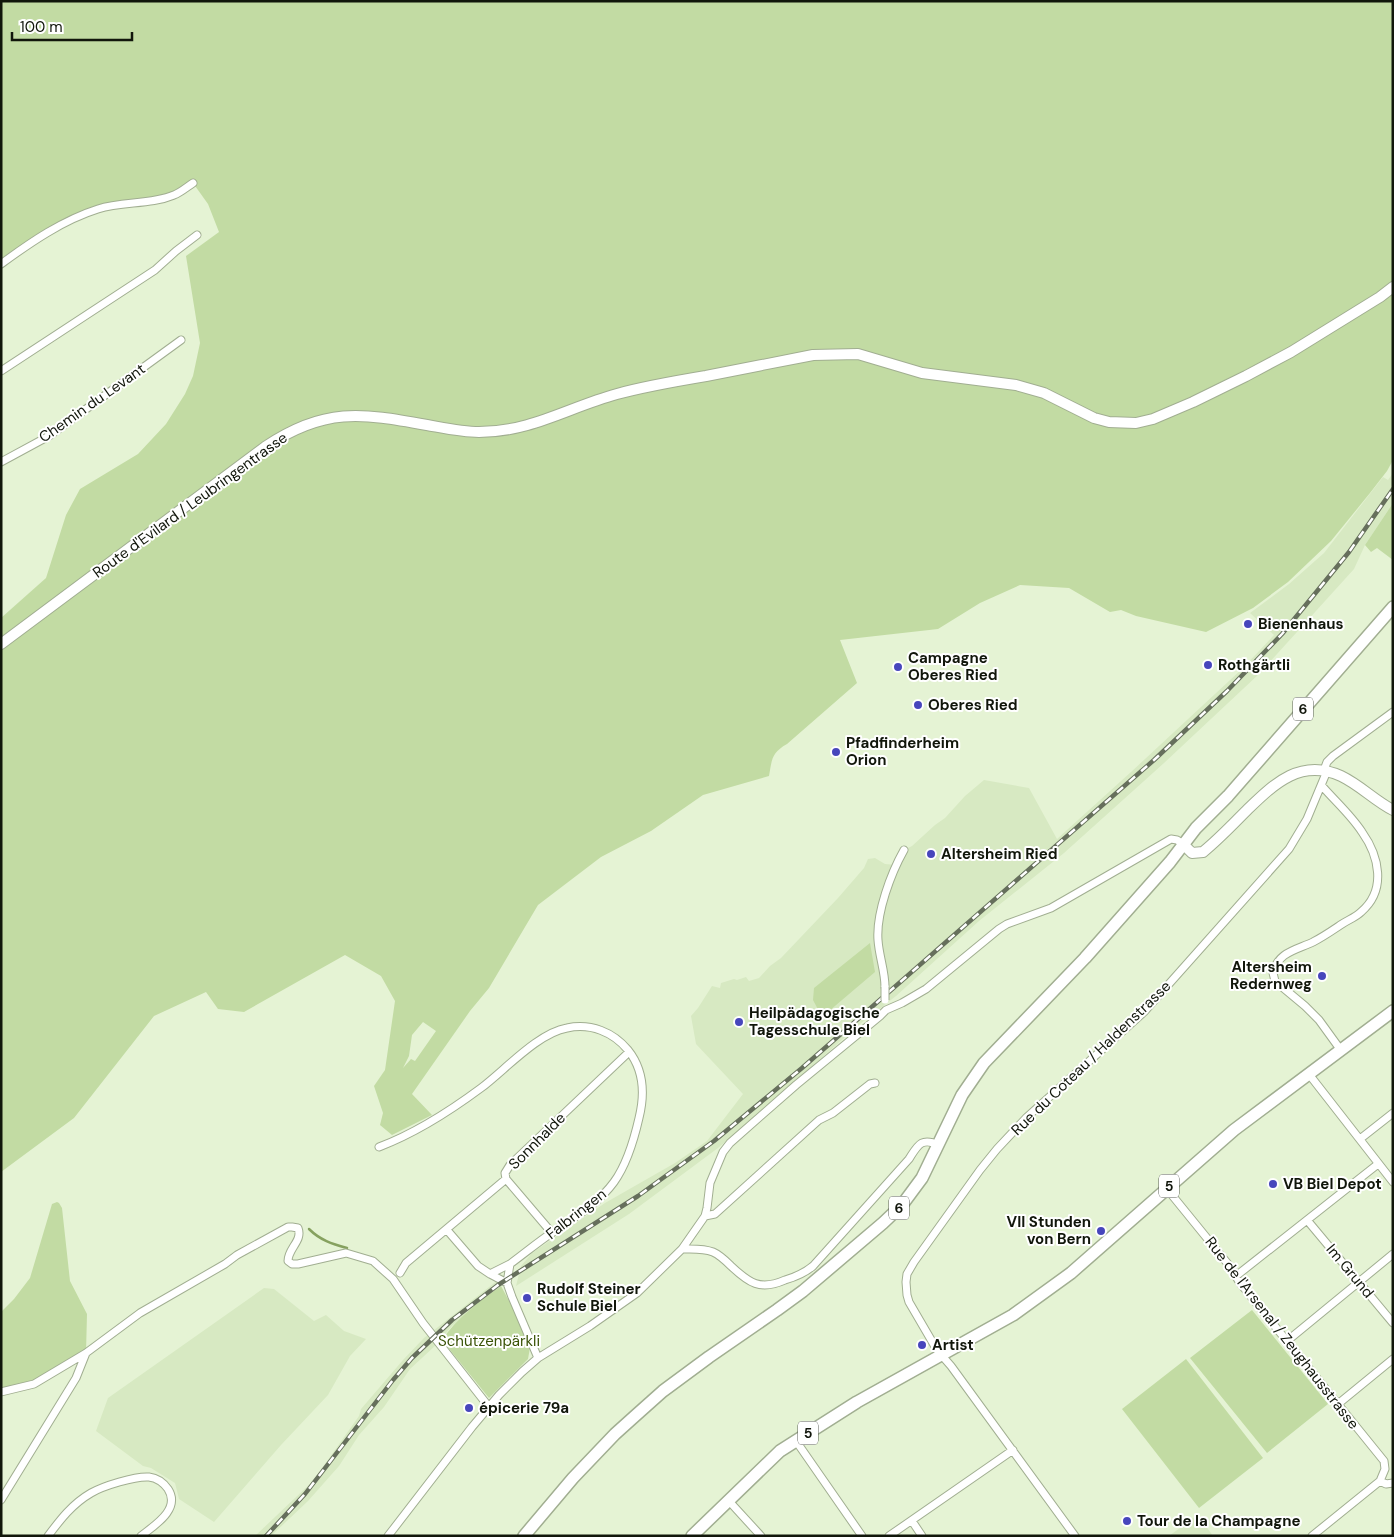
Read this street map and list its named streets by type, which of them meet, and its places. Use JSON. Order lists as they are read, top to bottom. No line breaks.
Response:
{"streets":{"main road":["6","5"],"street":["Chemin du Levant","Route d'Evilard / Leubringentrasse","Rue du Coteau / Haldenstrasse","Sonnhalde","Falbringen","Im Grund","Rue de l'Arsenal / Zeughausstrasse"]},"crossings":[["Rue du Coteau / Haldenstrasse","5"],["Sonnhalde","Falbringen"],["5","Rue de l'Arsenal / Zeughausstrasse"]],"parks":["Schützenpärkli"],"places":["Bienenhaus","Rothgärtli","Campagne Oberes Ried","Oberes Ried","Pfadfinderheim Orion","Altersheim Ried","Altersheim Redernweg","Heilpädagogische Tagesschule Biel","VB Biel Depot","VII Stunden von Bern","Rudolf Steiner Schule Biel","Artist","épicerie 79a","Tour de la Champagne"],"scale_bar":"100 m"}
